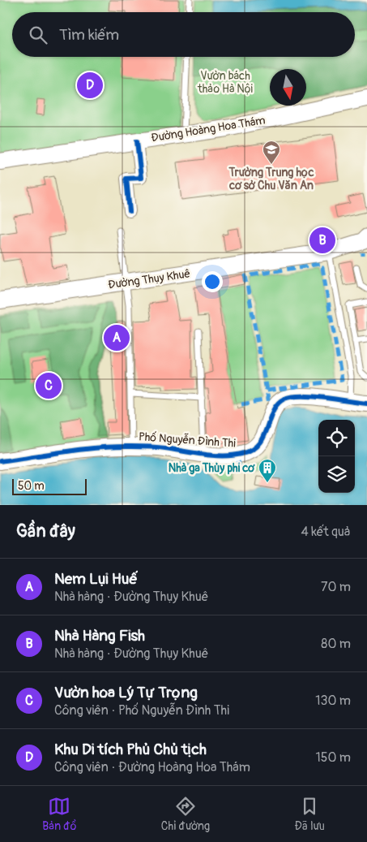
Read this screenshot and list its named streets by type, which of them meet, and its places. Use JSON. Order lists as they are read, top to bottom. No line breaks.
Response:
{"streets":{"main road":["Đường Hoàng Hoa Thám","Đường Thụy Khuê","Phố Nguyễn Đình Thi"]},"parks":["Vườn bách thảo Hà Nội"],"places":{"school or university":["Trường Trung học cơ sở Chu Văn An"],"building":["Nhà ga Thủy phi cơ"]},"scale_bar":"50 m","north":"bottom","page":{"search":"Tìm kiếm","pins":["D","B","A","C"],"scale":"50 m","heading":["Gần đây","4 kết quả"],"list":[{"mark":"A","name":"Nem Lụi Huế","note":"Nhà hàng · Đường Thụy Khuê","value":"70 m"},{"mark":"B","name":"Nhà Hàng Fish","note":"Nhà hàng · Đường Thụy Khuê","value":"80 m"},{"mark":"C","name":"Vườn hoa Lý Tự Trọng","note":"Công viên · Phố Nguyễn Đình Thi","value":"130 m"},{"mark":"D","name":"Khu Di tích Phủ Chủ tịch","note":"Công viên · Đường Hoàng Hoa Thám","value":"150 m"}],"nav":["Bản đồ","Chỉ đường","Đã lưu"]}}
